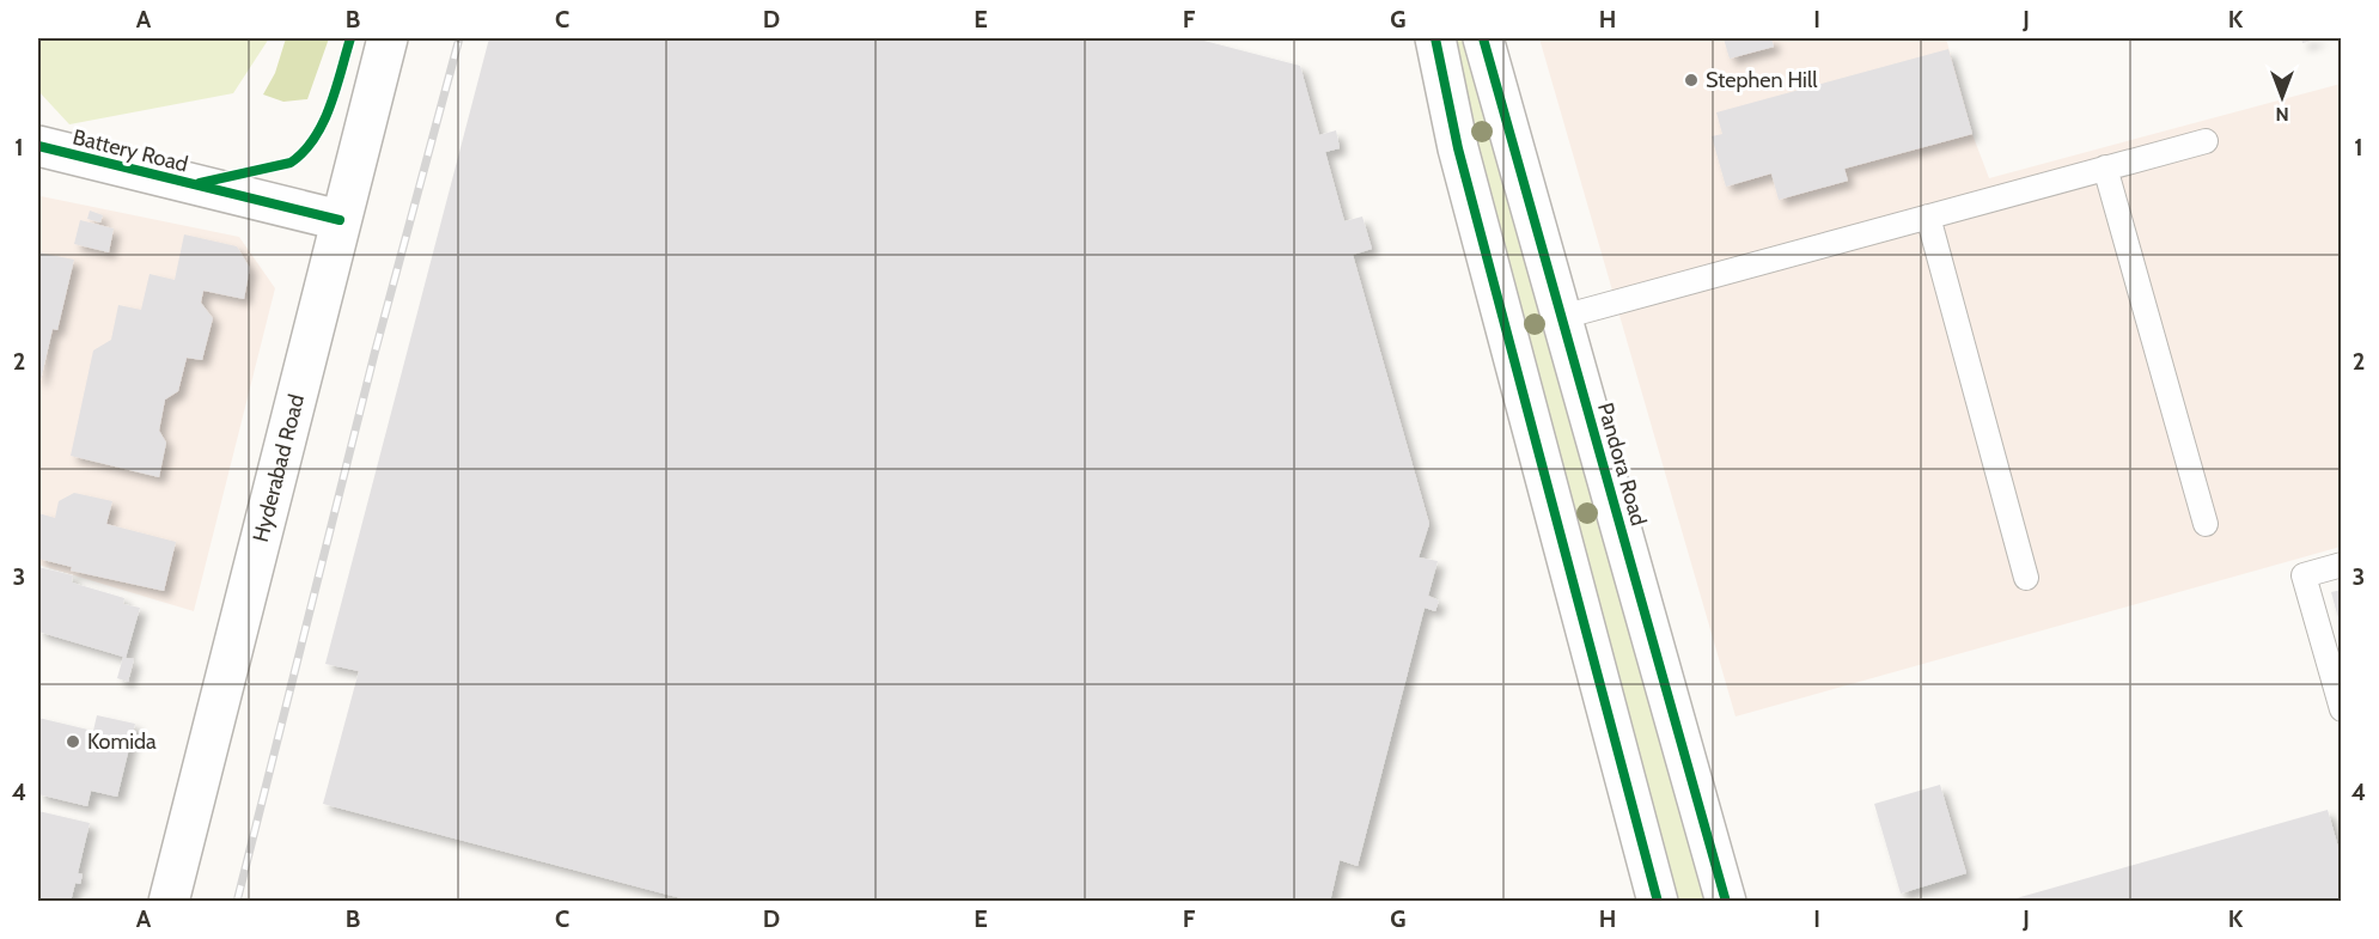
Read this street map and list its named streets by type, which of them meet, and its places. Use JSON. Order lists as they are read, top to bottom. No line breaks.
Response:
{"streets":{"main road":["Battery Road","Pandora Road","Hyderabad Road"]},"crossings":[["Battery Road","Hyderabad Road"]],"places":["Stephen Hill","Komida"],"north":"bottom","grid":{"columns":["A","B","C","D","E","F","G","H","I","J","K"],"rows":["1","2","3","4"]}}
